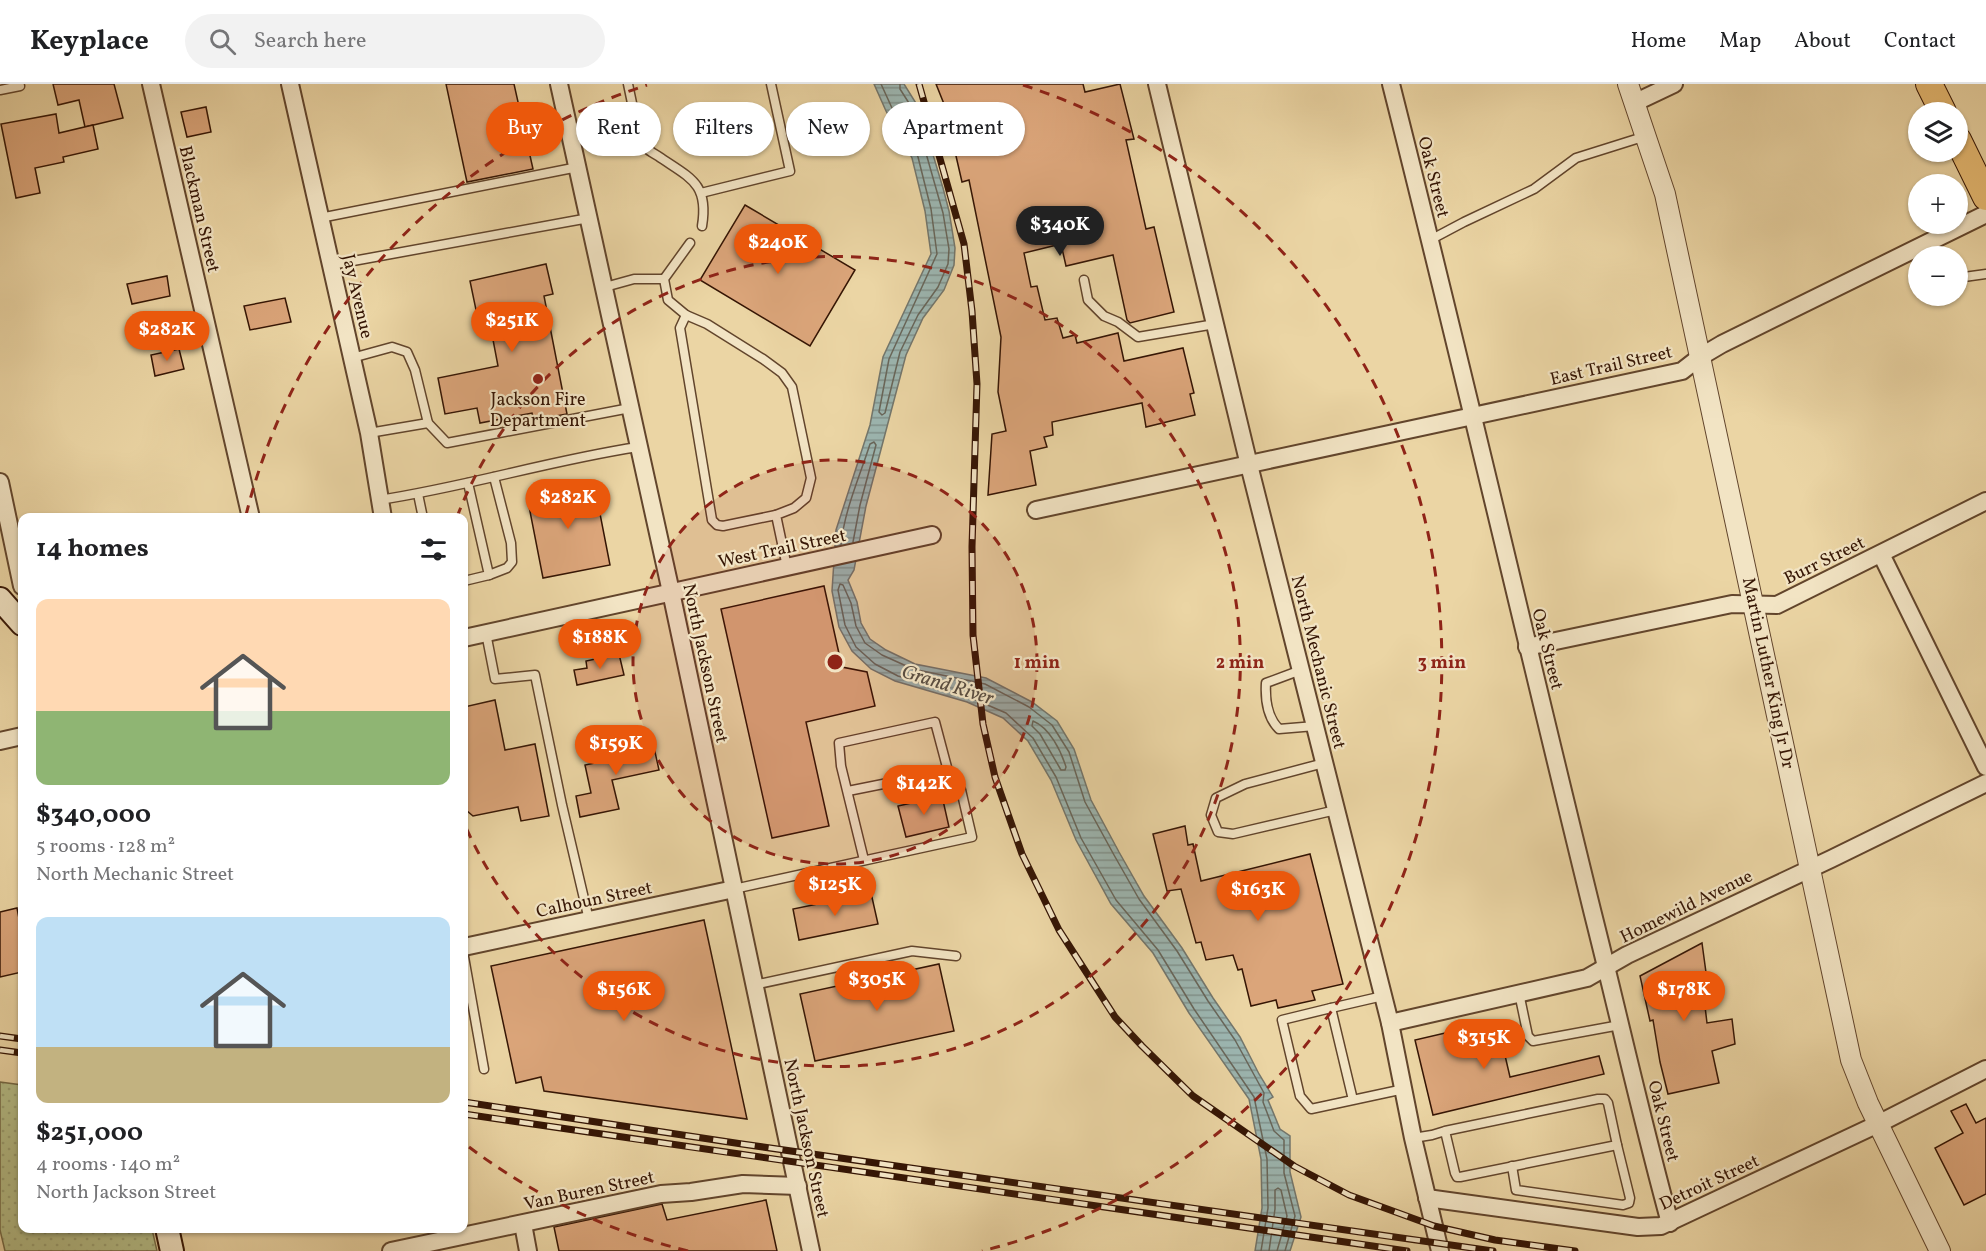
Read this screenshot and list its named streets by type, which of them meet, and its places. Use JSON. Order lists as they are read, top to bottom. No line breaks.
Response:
{"streets":{"street":["Oak Street","Blackman Street","Jay Avenue","East Trail Street","West Trail Street","Burr Street","North Mechanic Street","North Jackson Street","Martin Luther King Jr Dr","Calhoun Street","Homewild Avenue","Detroit Street","Van Buren Street"]},"crossings":[["Oak Street","East Trail Street"],["Oak Street","Burr Street"],["Oak Street","Homewild Avenue"],["Oak Street","Detroit Street"],["East Trail Street","North Mechanic Street"],["East Trail Street","Martin Luther King Jr Dr"],["West Trail Street","North Jackson Street"],["Burr Street","Martin Luther King Jr Dr"],["North Mechanic Street","Homewild Avenue"],["North Mechanic Street","Detroit Street"],["North Jackson Street","Calhoun Street"],["North Jackson Street","Van Buren Street"],["Martin Luther King Jr Dr","Homewild Avenue"],["Martin Luther King Jr Dr","Detroit Street"]],"water":["Grand River"],"places":["Jackson Fire Department"],"page":{"header":"Keyplace","search":"Search here","nav":["Home","Map","About","Contact"],"map_buttons":["+","−"],"chip":["Buy","Rent","Filters","New","Apartment"],"price":["$340K","$240K","$251K","$282K","$282K","$188K","$159K","$142K","$125K","$163K","$305K","$156K","$178K","$315K"],"heading":"14 homes","list":[{"name":"$340,000","note":"5 rooms · 128 m² · North Mechanic Street"},{"name":"$251,000","note":"4 rooms · 140 m² · North Jackson Street"}]},"rings":["1 min","2 min","3 min"]}
